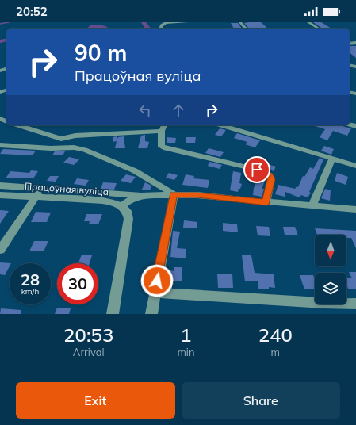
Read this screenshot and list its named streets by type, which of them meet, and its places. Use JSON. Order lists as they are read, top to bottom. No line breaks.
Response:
{"streets":{"street":["Працоўная вуліца"]},"north":"bottom","page":{"status":"20:52","turn":["90 m","Працоўная вуліца"],"speed":"28 km/h","limit":"30","eta":["20:53","Arrival","1","min","240","m"],"buttons":["Exit","Share"]}}
